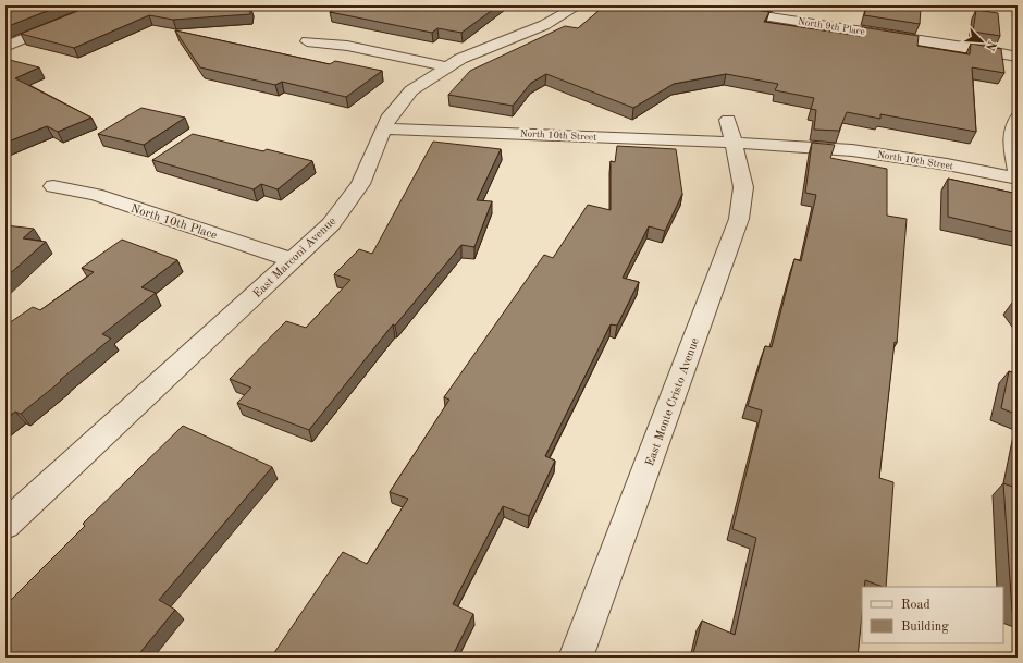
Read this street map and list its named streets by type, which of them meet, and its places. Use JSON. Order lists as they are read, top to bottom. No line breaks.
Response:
{"streets":{"street":["North 9th Place","North 10th Street","North 10th Place","East Marconi Avenue","East Monte Cristo Avenue"]},"crossings":[["North 10th Street","East Marconi Avenue"],["North 10th Street","East Monte Cristo Avenue"],["North 10th Place","East Marconi Avenue"]],"legend":["Road","Building"],"north":"bottom right"}
